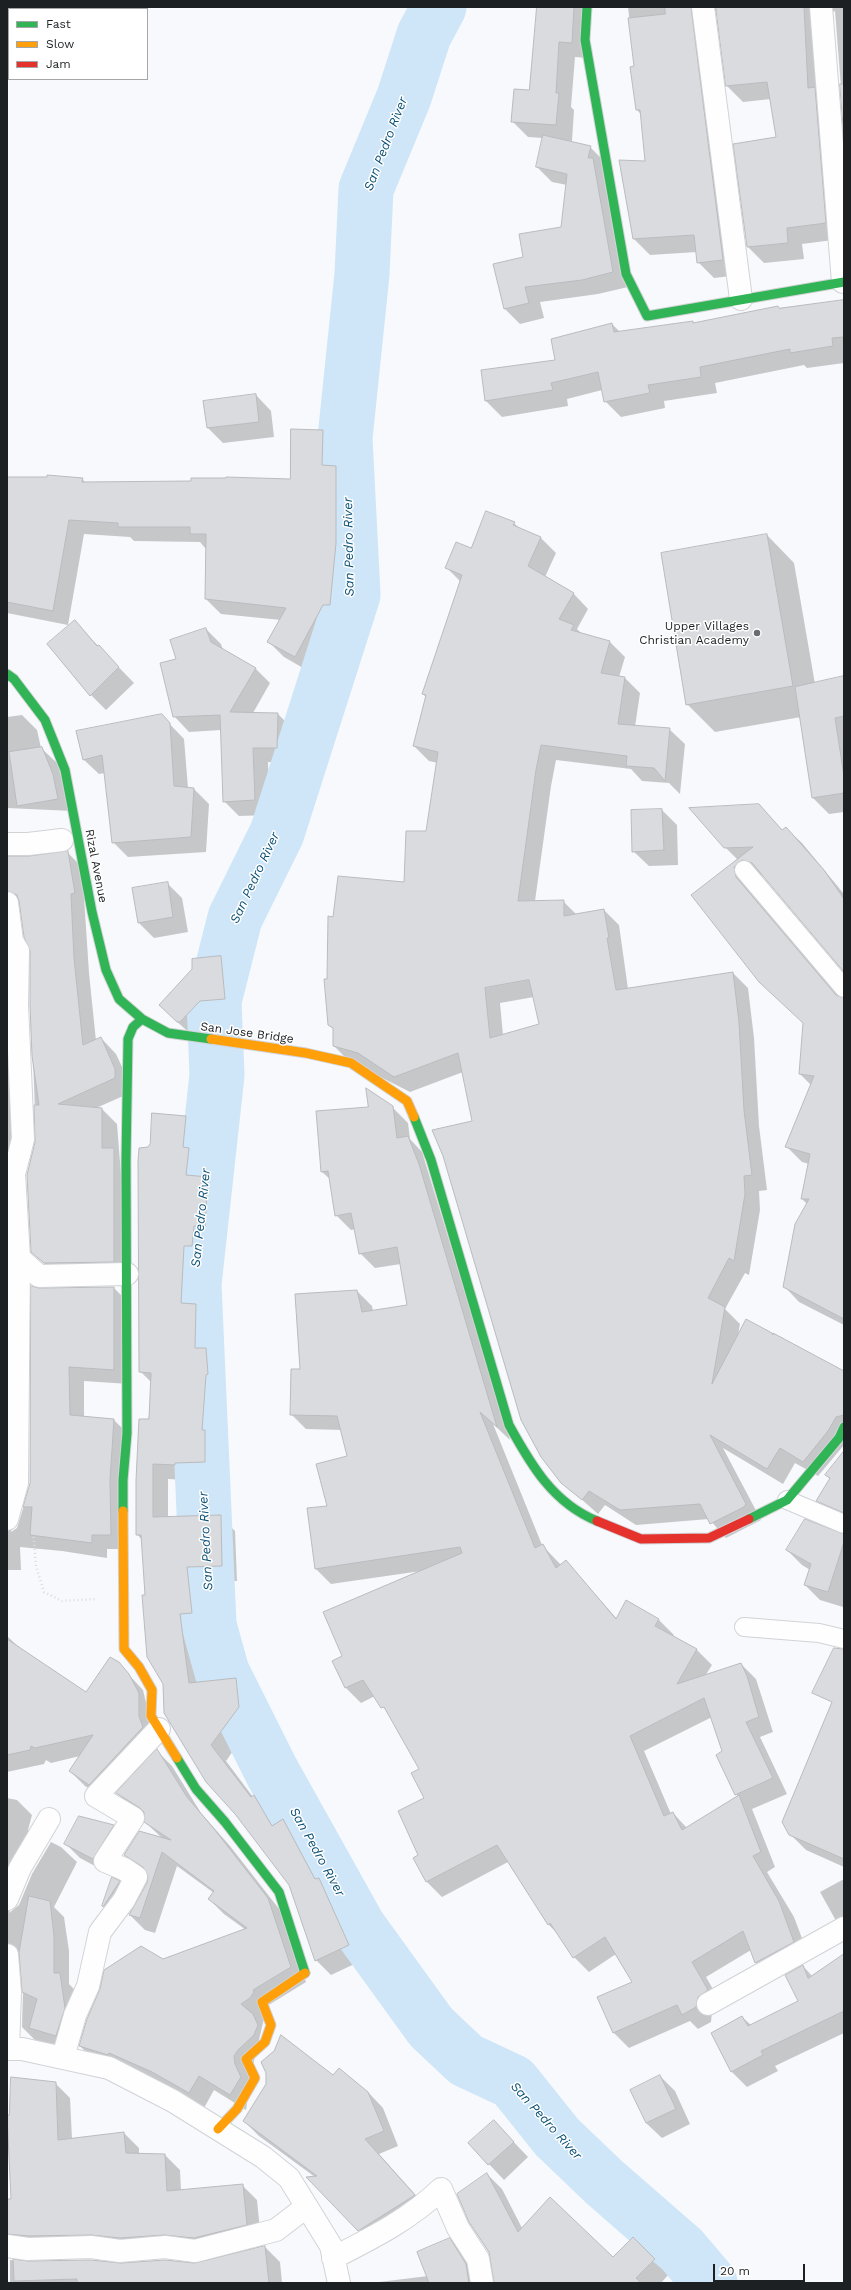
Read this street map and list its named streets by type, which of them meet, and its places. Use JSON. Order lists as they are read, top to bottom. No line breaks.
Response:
{"streets":{"street":["Rizal Avenue","San Jose Bridge"]},"crossings":[["Rizal Avenue","San Jose Bridge"]],"water":["San Pedro River"],"places":["Upper Villages Christian Academy"],"legend":["Fast","Slow","Jam"],"scale_bar":"20 m"}
